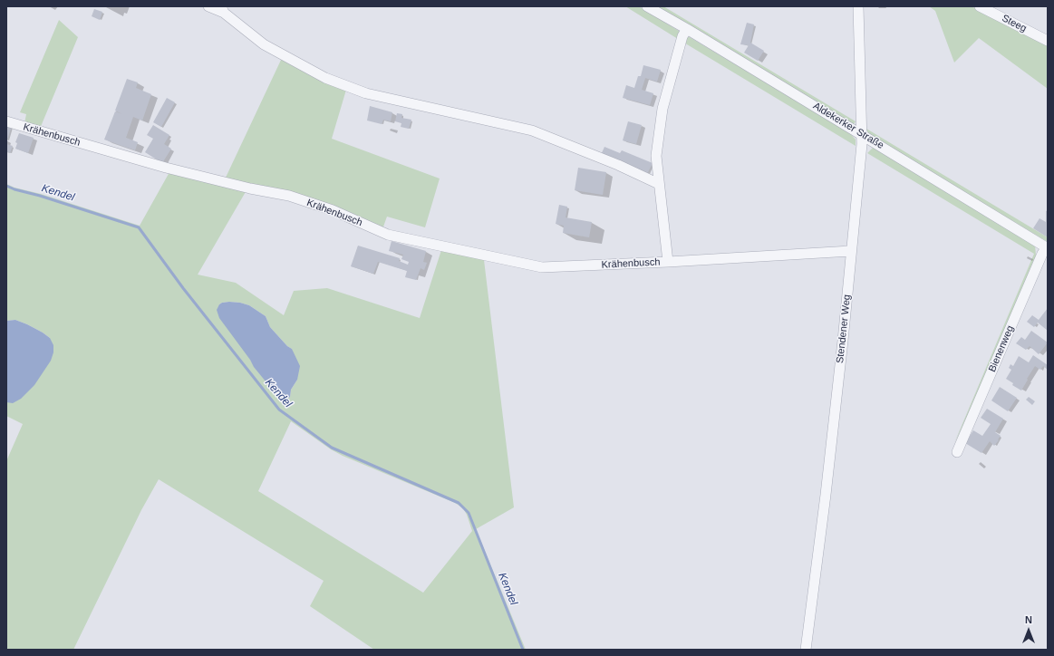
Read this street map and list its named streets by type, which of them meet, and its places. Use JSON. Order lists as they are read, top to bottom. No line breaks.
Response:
{"streets":{"street":["Steeg","Aldekerker Straße","Krähenbusch","Stendener Weg","Bienenweg"]},"crossings":[["Aldekerker Straße","Krähenbusch"],["Aldekerker Straße","Stendener Weg"],["Aldekerker Straße","Bienenweg"],["Krähenbusch","Stendener Weg"]],"water":["Kendel"],"north":"top"}
